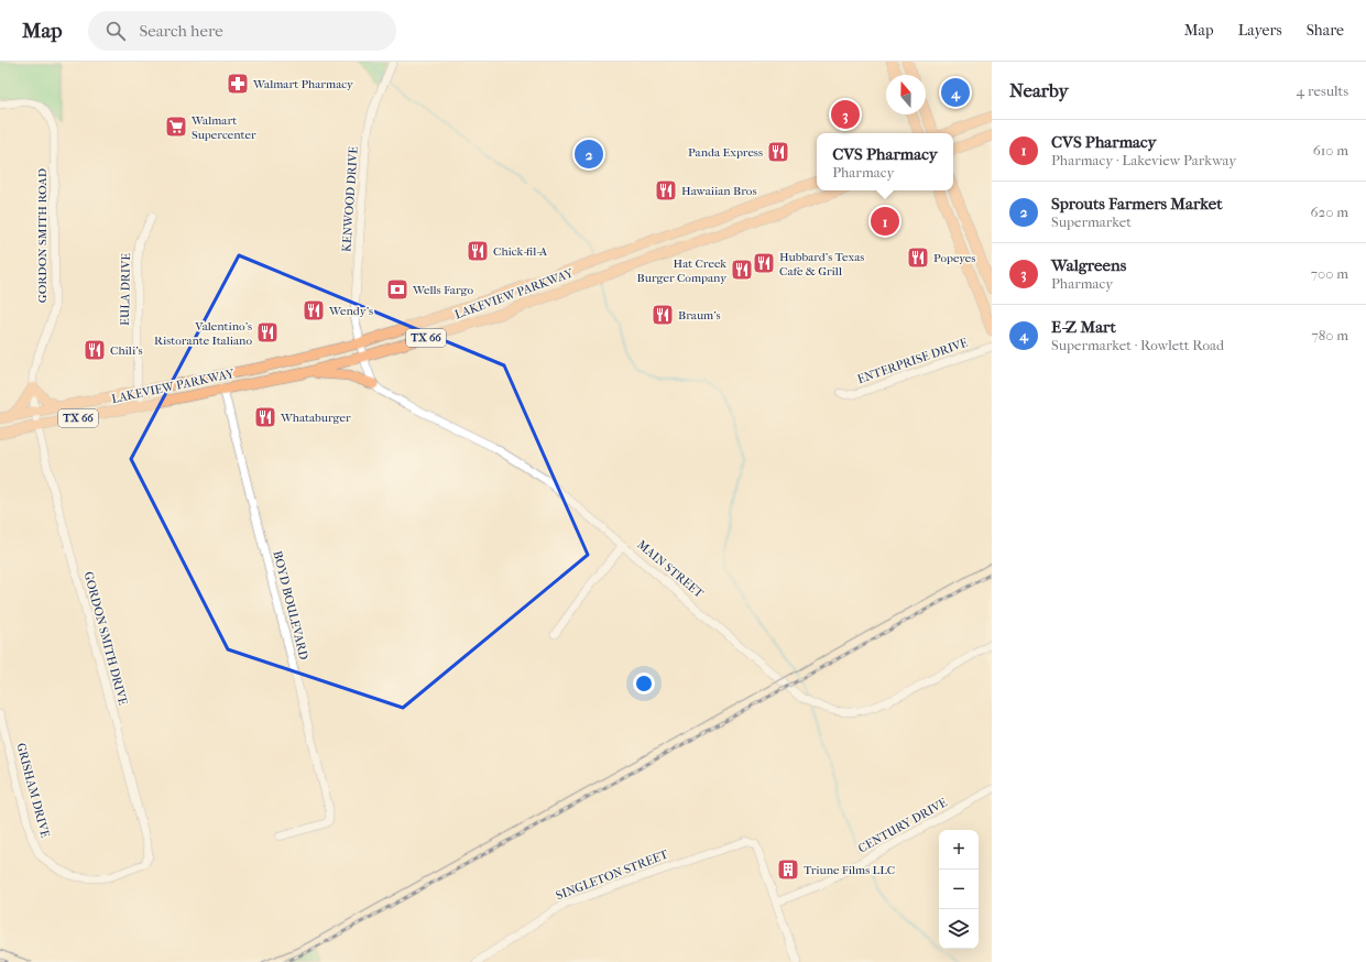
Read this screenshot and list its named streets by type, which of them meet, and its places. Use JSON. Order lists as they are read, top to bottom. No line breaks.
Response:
{"streets":{"main road":["LAKEVIEW PARKWAY","TX 66"],"street":["KENWOOD DRIVE","GORDON SMITH ROAD","EULA DRIVE","ENTERPRISE DRIVE","MAIN STREET","BOYD BOULEVARD","GORDON SMITH DRIVE","GRISHAM DRIVE","CENTURY DRIVE","SINGLETON STREET"]},"crossings":[["KENWOOD DRIVE","LAKEVIEW PARKWAY"],["GORDON SMITH ROAD","LAKEVIEW PARKWAY"],["GORDON SMITH ROAD","GORDON SMITH DRIVE"],["EULA DRIVE","LAKEVIEW PARKWAY"],["LAKEVIEW PARKWAY","BOYD BOULEVARD"],["LAKEVIEW PARKWAY","GORDON SMITH DRIVE"],["GORDON SMITH DRIVE","GRISHAM DRIVE"],["CENTURY DRIVE","SINGLETON STREET"]],"places":{"pharmacy":["Walmart Pharmacy"],"supermarket":["Walmart Supercenter"],"restaurant":["Panda Express","Hawaiian Bros","Chick-fil-A","Popeyes","Hubbard's Texas Cafe & Grill","Hat Creek Burger Company","Wendy's","Braum's","Valentino's Ristorante Italiano","Chili's","Whataburger"],"bank":["Wells Fargo"],"building":["Triune Films LLC"]},"north":"top","page":{"header":"Map","search":"Search here","nav":["Map","Layers","Share"],"heading":["Nearby","4 results"],"pins":["4","3","2","1"],"list":[{"mark":"1","name":"CVS Pharmacy","note":"Pharmacy · Lakeview Parkway","value":"610 m"},{"mark":"2","name":"Sprouts Farmers Market","note":"Supermarket","value":"620 m"},{"mark":"3","name":"Walgreens","note":"Pharmacy","value":"700 m"},{"mark":"4","name":"E-Z Mart","note":"Supermarket · Rowlett Road","value":"780 m"}],"popup":["CVS Pharmacy","Pharmacy"],"map_buttons":["+","−"]}}
